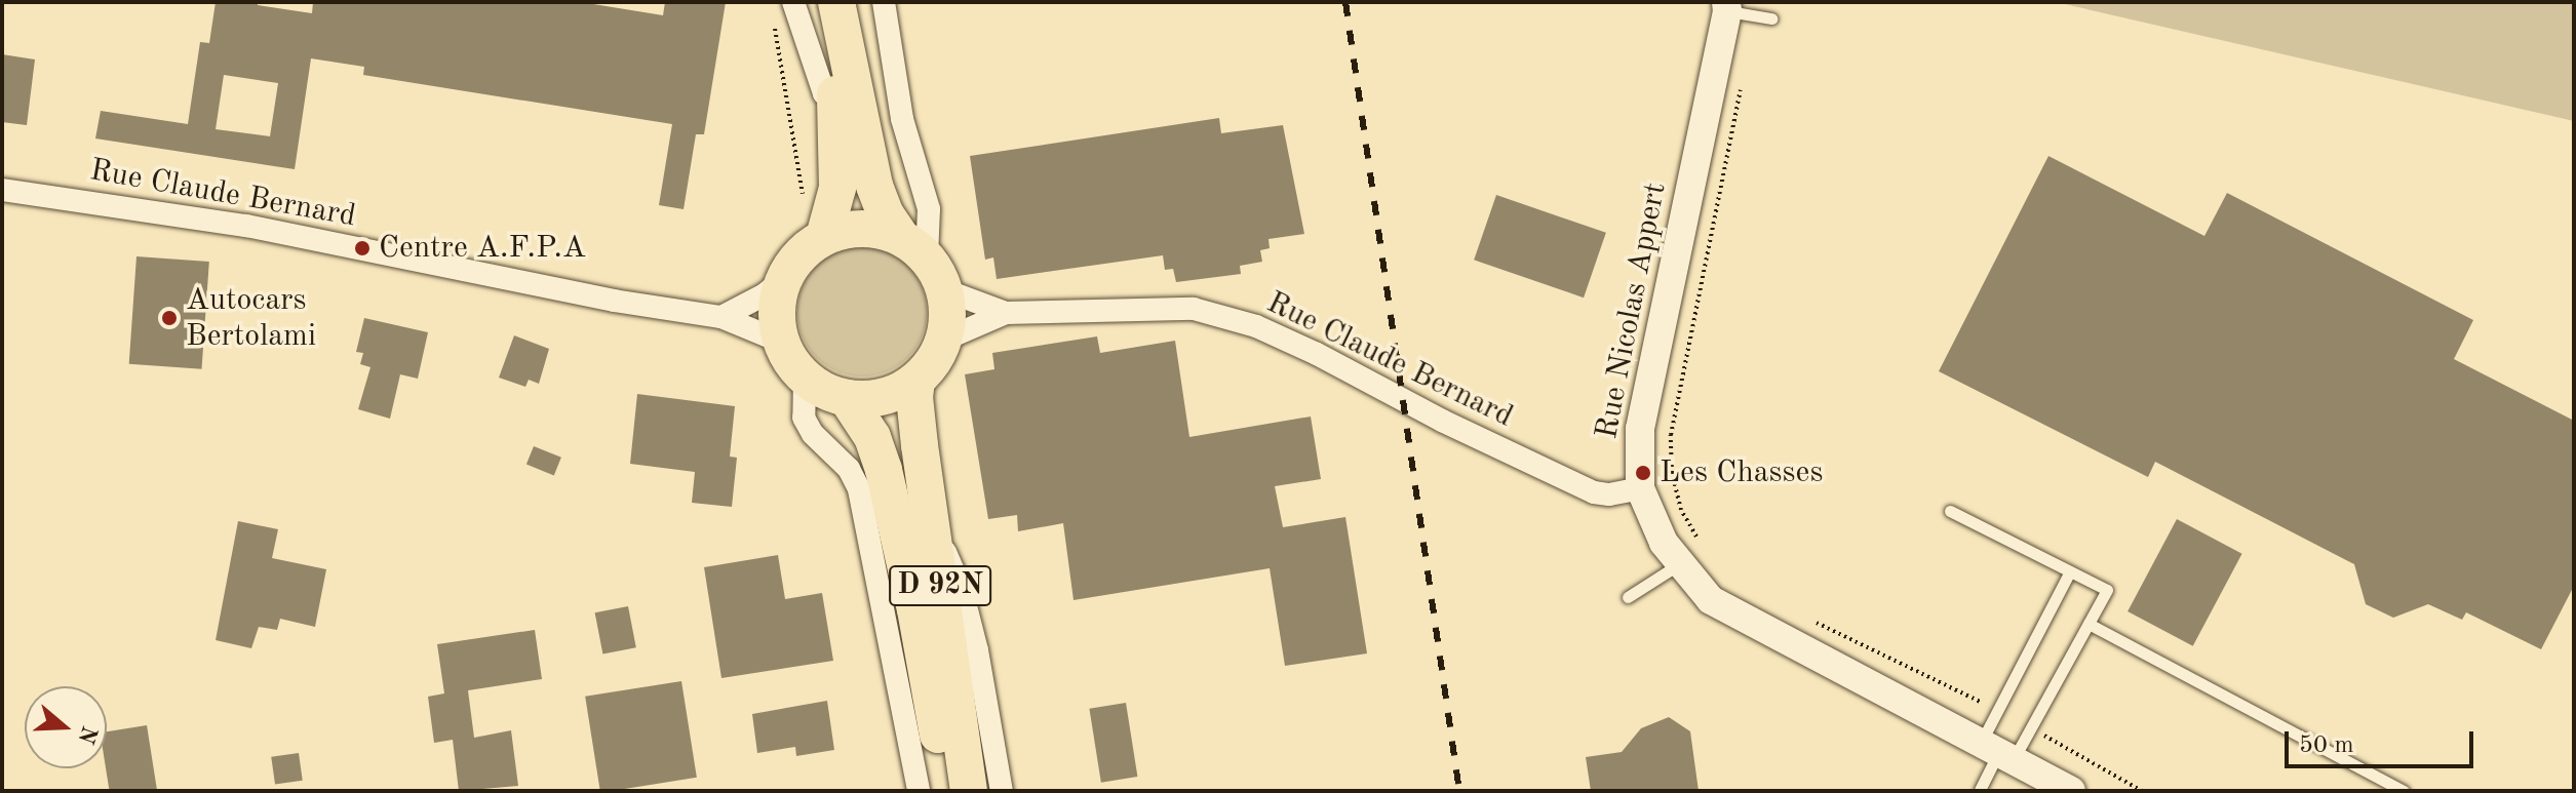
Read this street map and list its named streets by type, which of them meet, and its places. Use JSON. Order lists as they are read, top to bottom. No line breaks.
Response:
{"streets":{"main road":["D 92N"],"street":["Rue Claude Bernard","Rue Nicolas Appert"]},"crossings":[["Rue Claude Bernard","Rue Nicolas Appert"],["Rue Claude Bernard","D 92N"]],"places":["Centre A.F.P.A","Autocars Bertolami","Les Chasses"],"scale_bar":"50 m","north":"right"}
